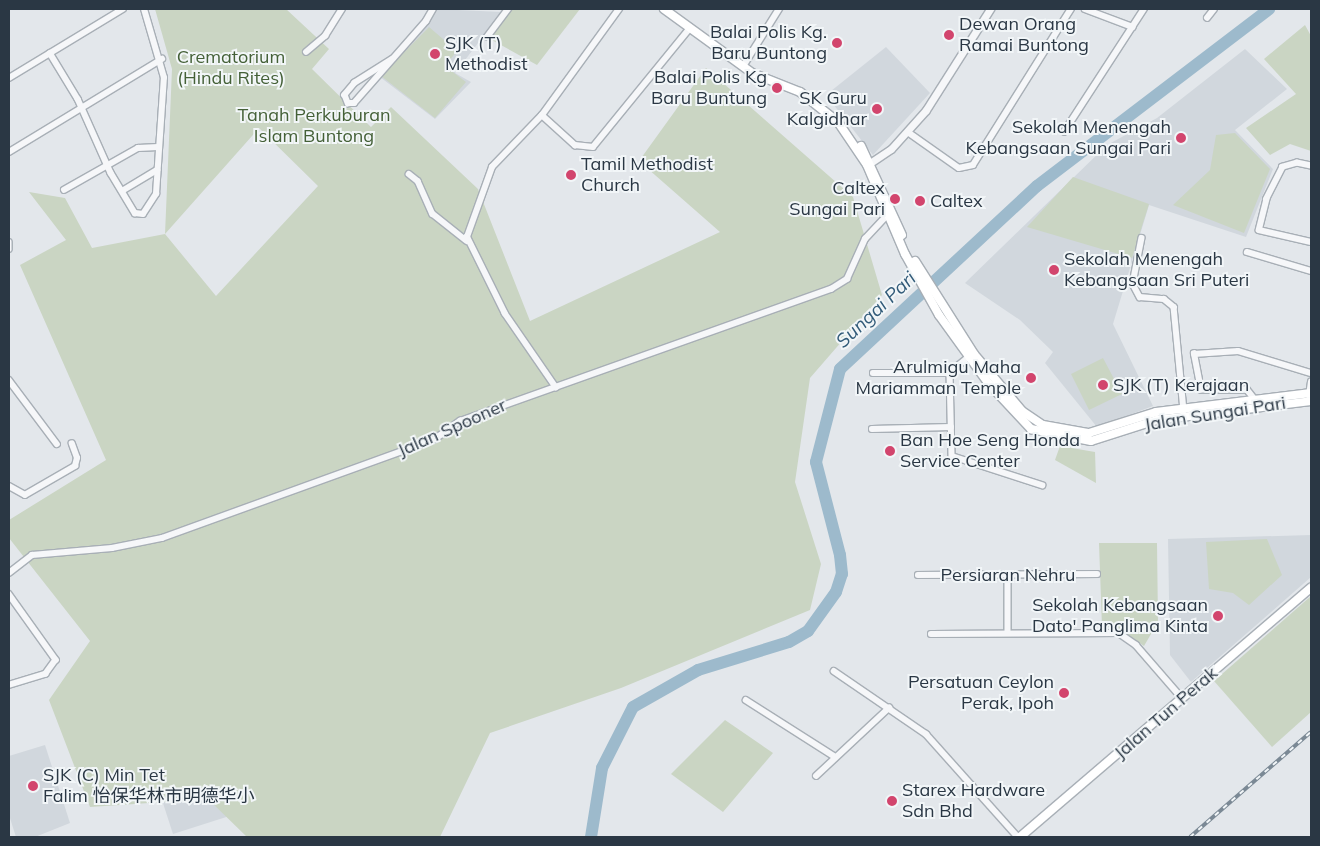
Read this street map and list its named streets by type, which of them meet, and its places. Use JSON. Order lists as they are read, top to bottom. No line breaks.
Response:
{"streets":{"main road":["Jalan Sungai Pari","Jalan Tun Perak"],"street":["Jalan Spooner","Persiaran Nehru"]},"crossings":[["Jalan Sungai Pari","Jalan Spooner"]],"water":["Sungai Pari"],"parks":["Crematorium (Hindu Rites)","Tanah Perkuburan Islam Buntong"],"places":["Dewan Orang Ramai Buntong","Balai Polis Kg. Baru Buntong","SJK (T) Methodist","Balai Polis Kg Baru Buntung","SK Guru Kalgidhar","Sekolah Menengah Kebangsaan Sungai Pari","Tamil Methodist Church","Caltex Sungai Pari","Caltex","Sekolah Menengah Kebangsaan Sri Puteri","Arulmigu Maha Mariamman Temple","SJK (T) Kerajaan","Ban Hoe Seng Honda Service Center","Sekolah Kebangsaan Dato' Panglima Kinta","Persatuan Ceylon Perak, Ipoh","SJK (C) Min Tet Falim 怡保华林市明德华小","Starex Hardware Sdn Bhd"]}
